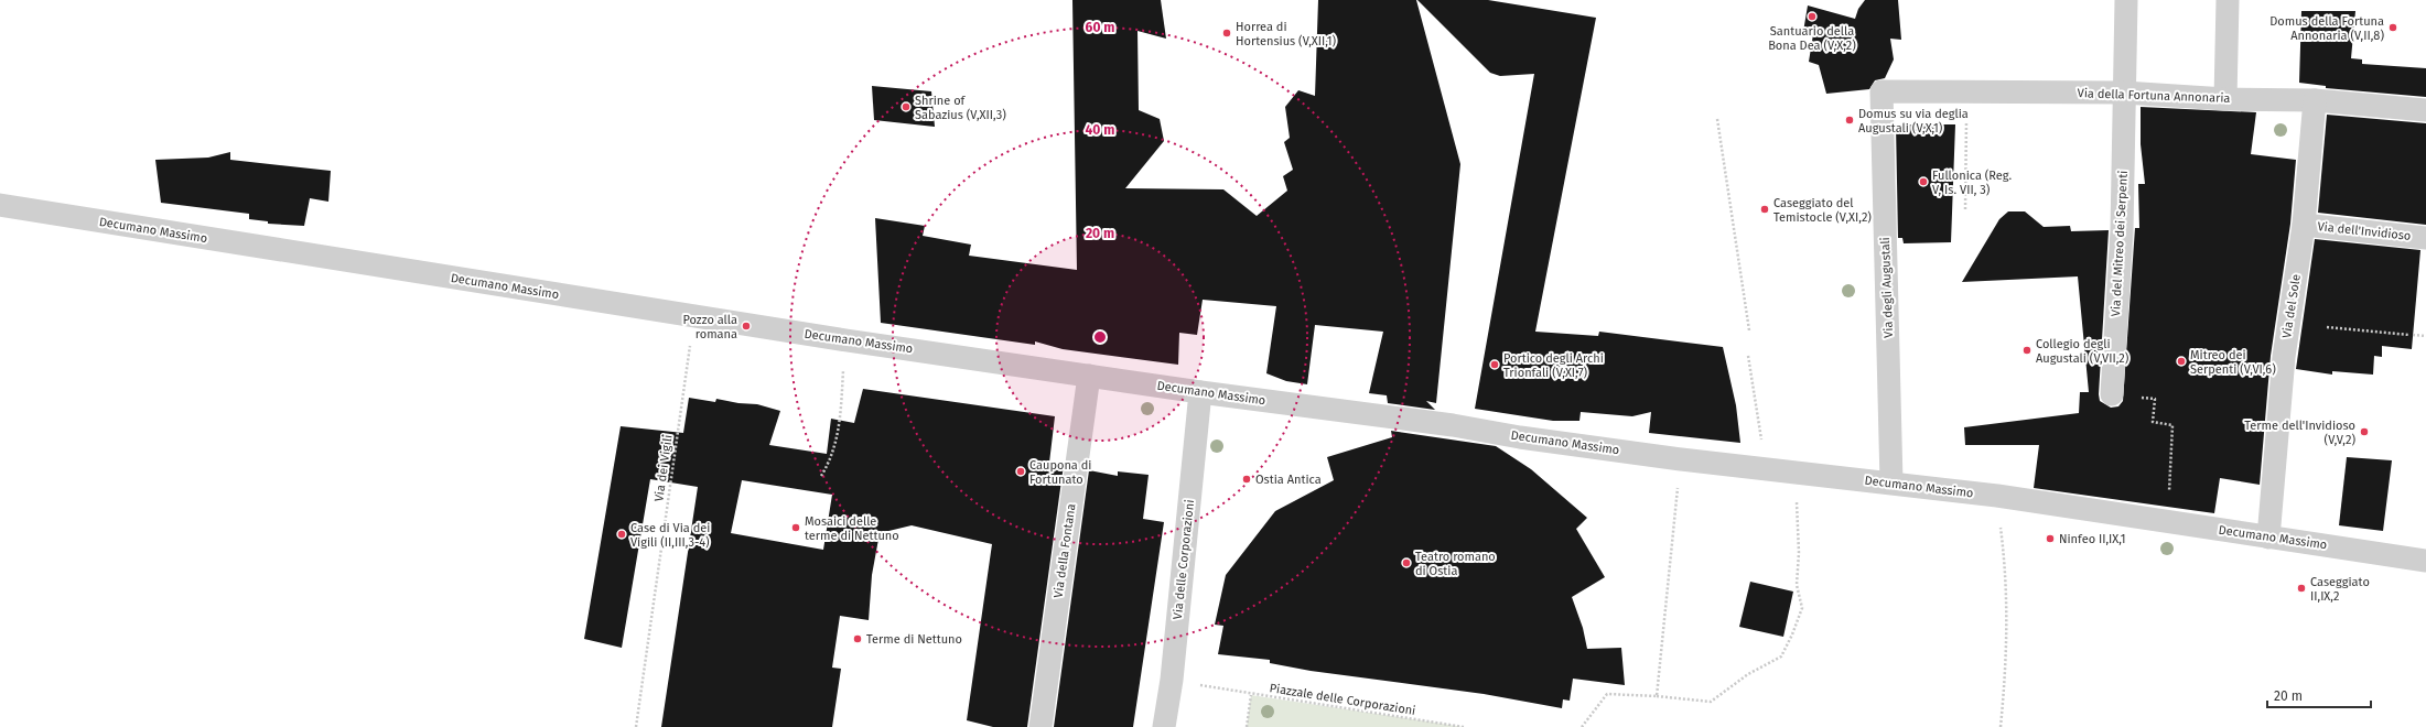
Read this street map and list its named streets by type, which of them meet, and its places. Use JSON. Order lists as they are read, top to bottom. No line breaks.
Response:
{"streets":{"street":["Via della Fortuna Annonaria","Decumano Massimo","Via dell'Invidioso","Via del Mitreo dei Serpenti","Via degli Augustali","Via del Sole","Via della Fontana","Via delle Corporazioni"],"path":["Via dei Vigili","Piazzale delle Corporazioni"]},"crossings":[["Via della Fortuna Annonaria","Via del Mitreo dei Serpenti"],["Via della Fortuna Annonaria","Via degli Augustali"],["Via della Fortuna Annonaria","Via del Sole"],["Decumano Massimo","Via degli Augustali"],["Decumano Massimo","Via del Sole"],["Decumano Massimo","Via dei Vigili"],["Decumano Massimo","Via della Fontana"],["Decumano Massimo","Via delle Corporazioni"],["Via dell'Invidioso","Via del Sole"]],"places":["Santuario della Bona Dea (V,X,2)","Domus della Fortuna Annonaria (V,II,8)","Horrea di Hortensius (V,XII,1)","Shrine of Sabazius (V,XII,3)","Domus su via deglia Augustali (V,X,1)","Fullonica (Reg. V, Is. VII, 3)","Caseggiato del Temistocle (V,XI,2)","Pozzo alla romana","Collegio degli Augustali (V,VII,2)","Mitreo dei Serpenti (V,VI,6)","Portico degli Archi Trionfali (V,XI,7)","Terme dell'Invidioso (V,V,2)","Caupona di Fortunato","Ostia Antica","Mosaici delle terme di Nettuno","Case di Via dei Vigili (II,III,3-4)","Ninfeo II,IX,1","Teatro romano di Ostia","Caseggiato II,IX,2","Terme di Nettuno"],"scale_bar":"20 m","rings":["60 m","40 m","20 m"]}
